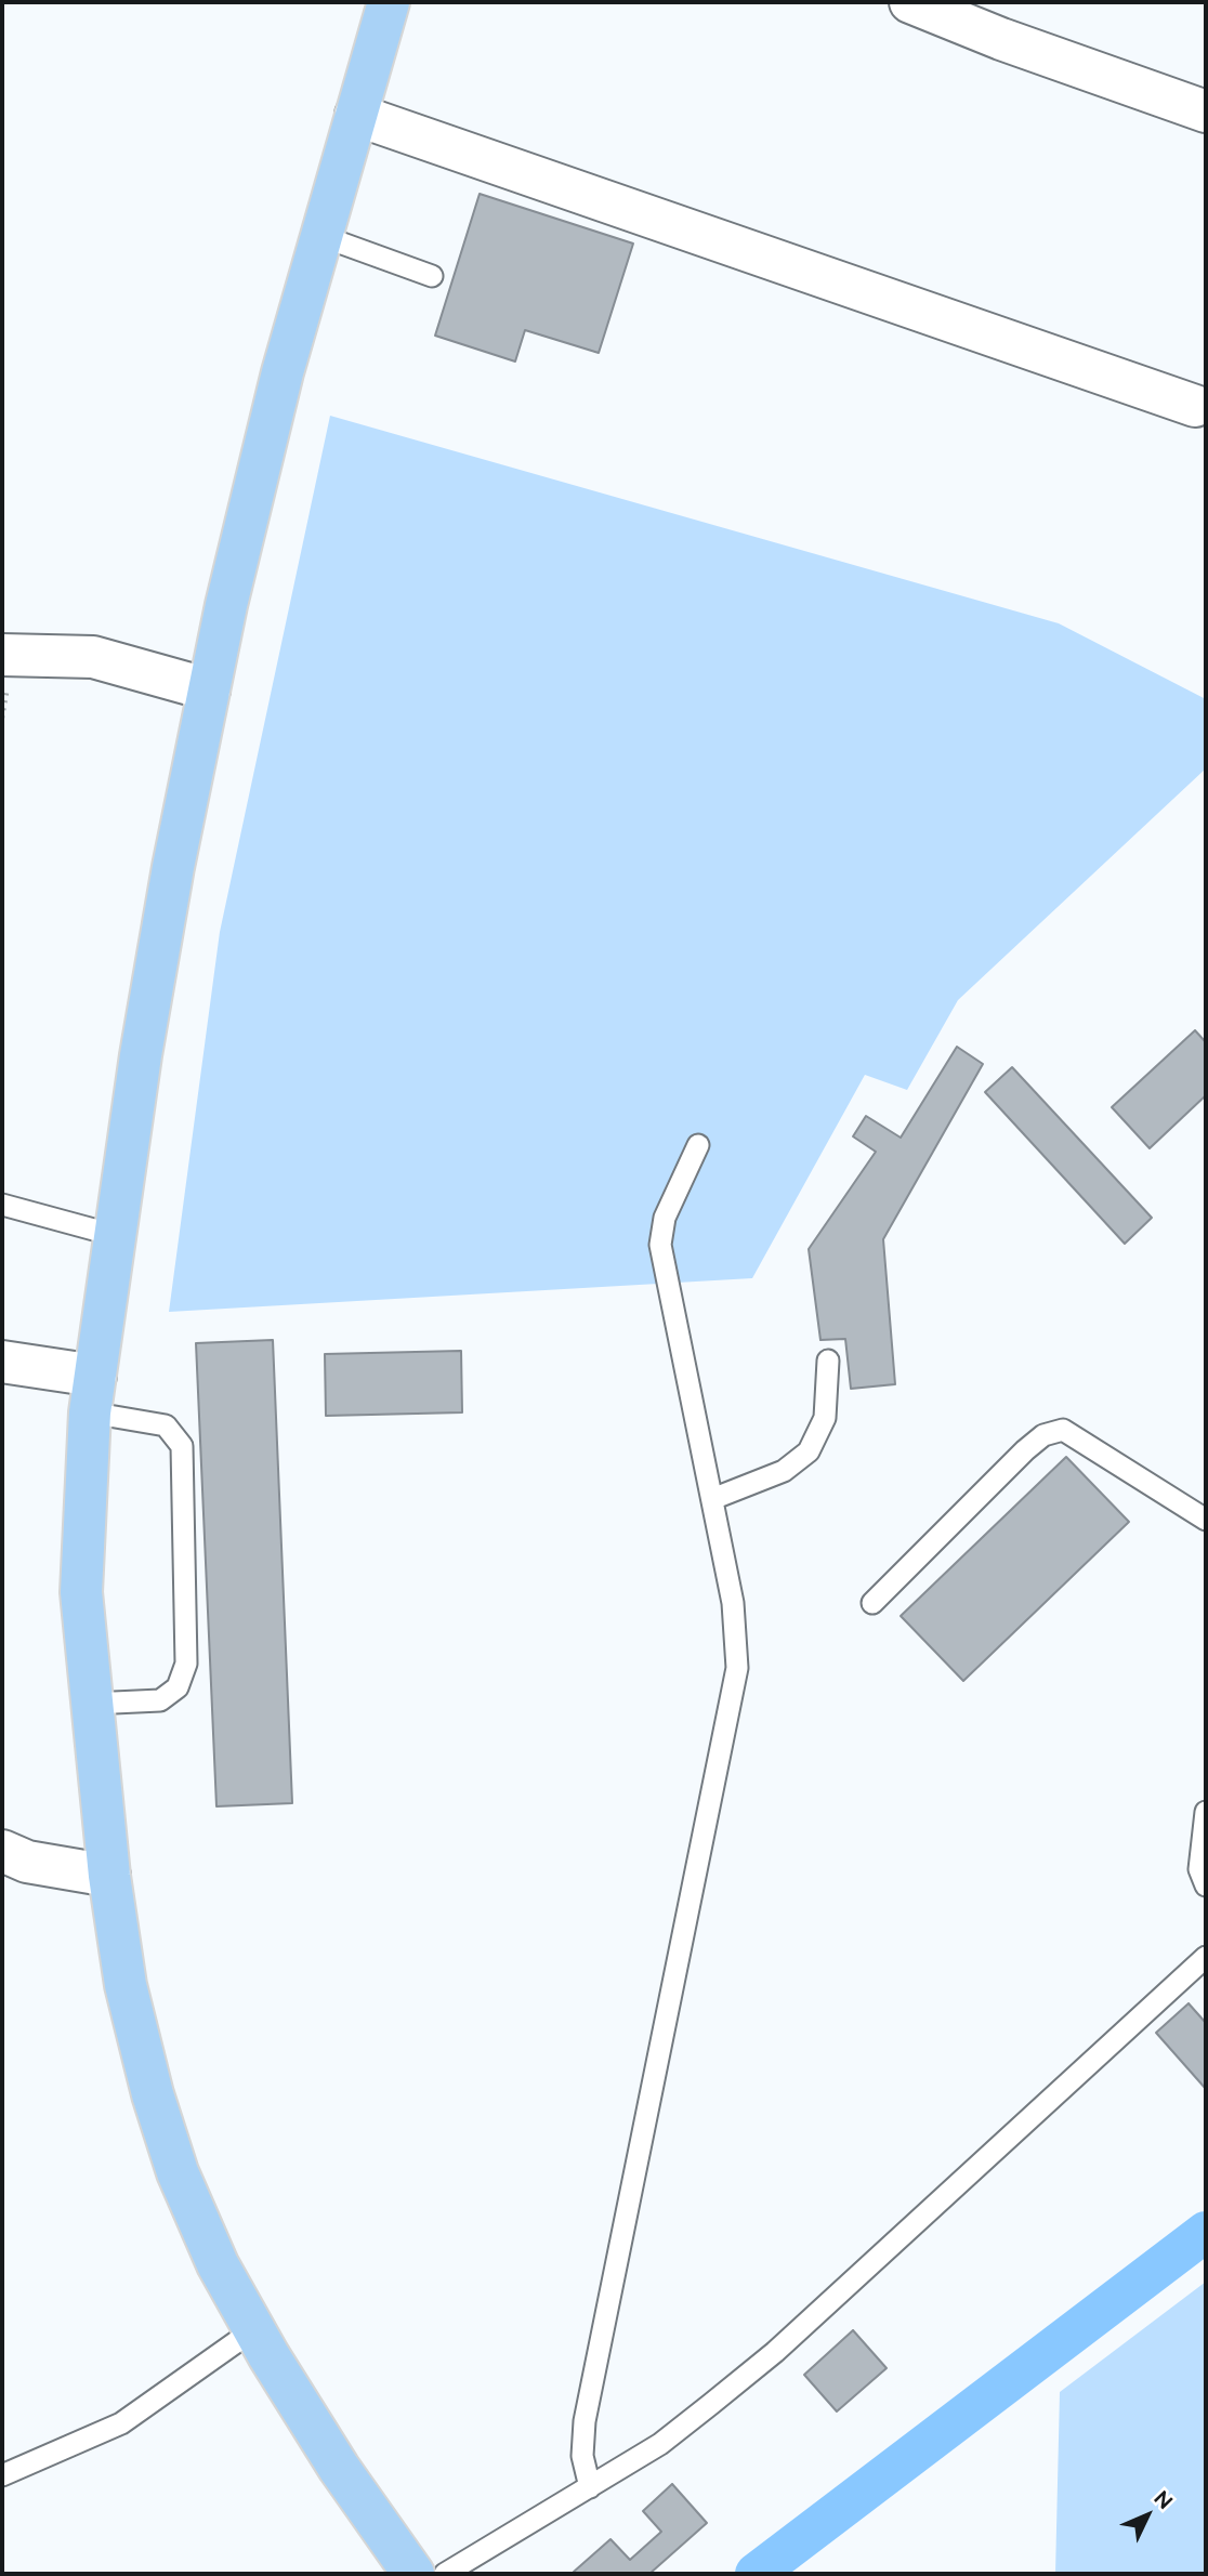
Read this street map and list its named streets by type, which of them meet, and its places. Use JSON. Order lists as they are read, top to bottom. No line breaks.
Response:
{"north":"top right"}
